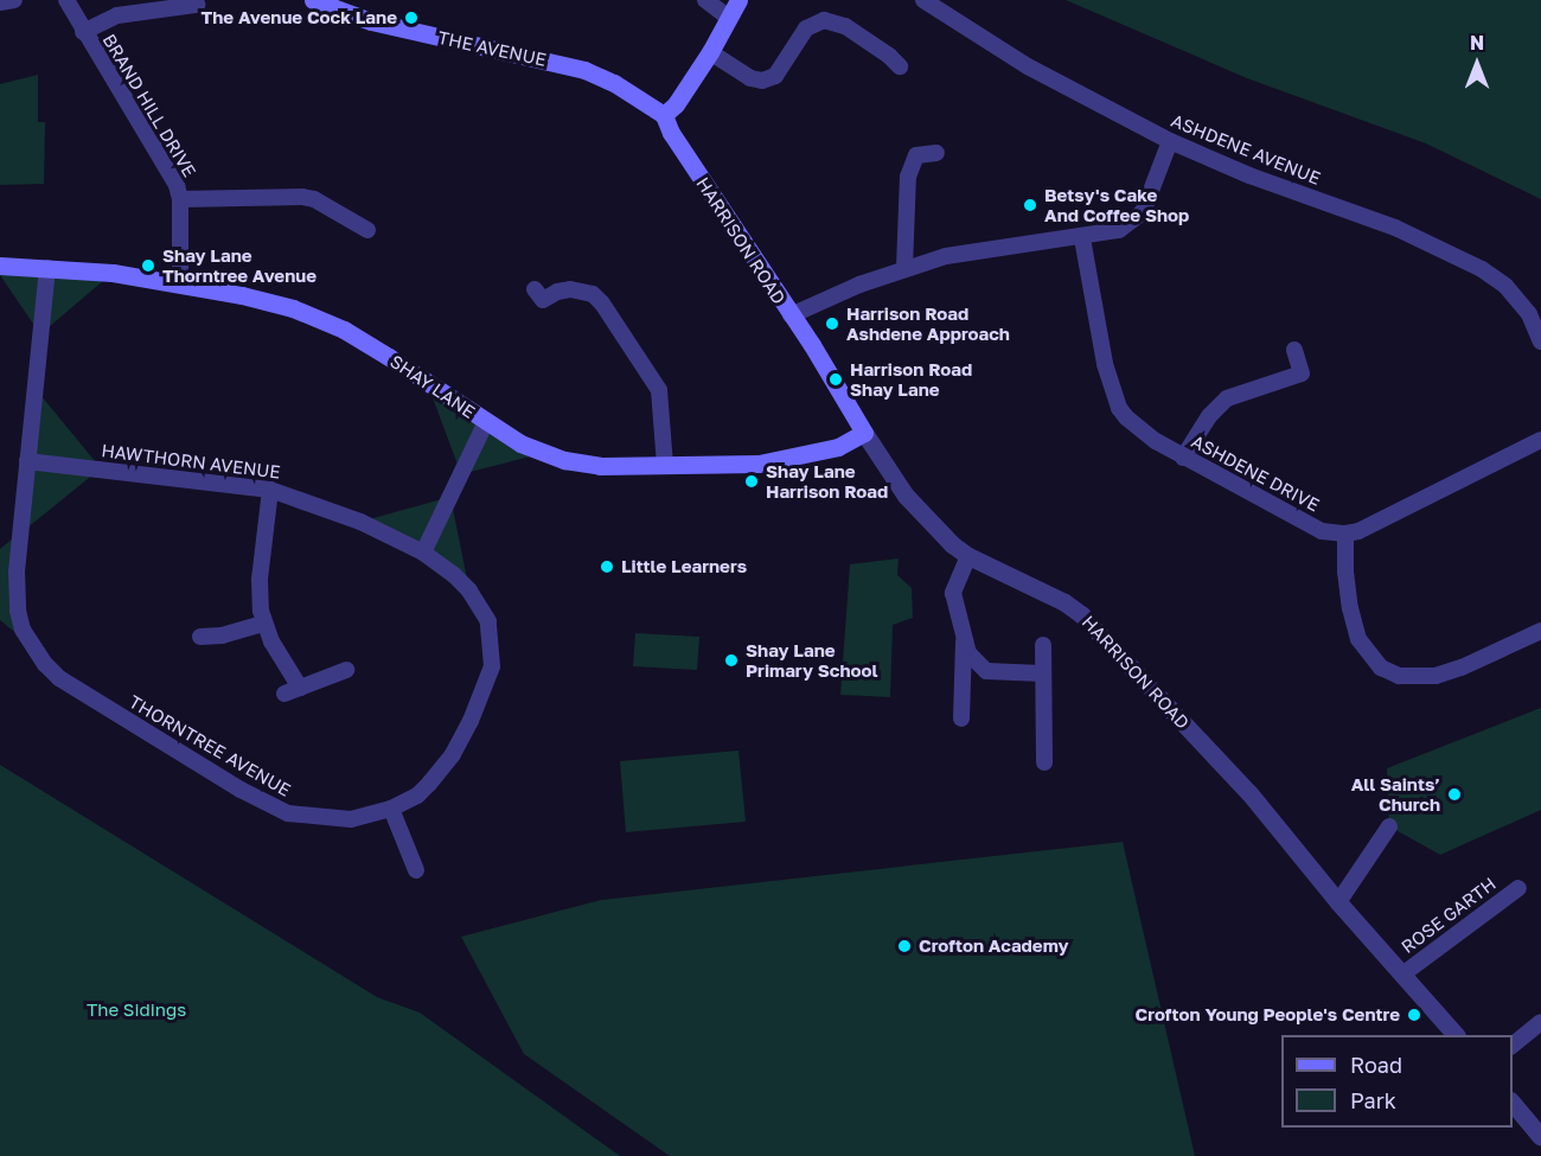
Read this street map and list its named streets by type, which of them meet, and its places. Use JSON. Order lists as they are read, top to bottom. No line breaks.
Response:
{"streets":{"main road":["THE AVENUE","HARRISON ROAD","SHAY LANE"],"street":["BRAND HILL DRIVE","ASHDENE AVENUE","HAWTHORN AVENUE","ASHDENE DRIVE","THORNTREE AVENUE","ROSE GARTH"]},"crossings":[["THE AVENUE","HARRISON ROAD"],["BRAND HILL DRIVE","SHAY LANE"],["HARRISON ROAD","SHAY LANE"],["HARRISON ROAD","ROSE GARTH"],["SHAY LANE","THORNTREE AVENUE"],["HAWTHORN AVENUE","THORNTREE AVENUE"]],"parks":["The Sidings"],"places":["The Avenue Cock Lane","Betsy's Cake And Coffee Shop","Shay Lane Thorntree Avenue","Harrison Road Ashdene Approach","Harrison Road Shay Lane","Shay Lane Harrison Road","Little Learners","Shay Lane Primary School","All Saints’ Church","Crofton Academy","Crofton Young People's Centre"],"legend":["Road","Park"],"north":"top"}
